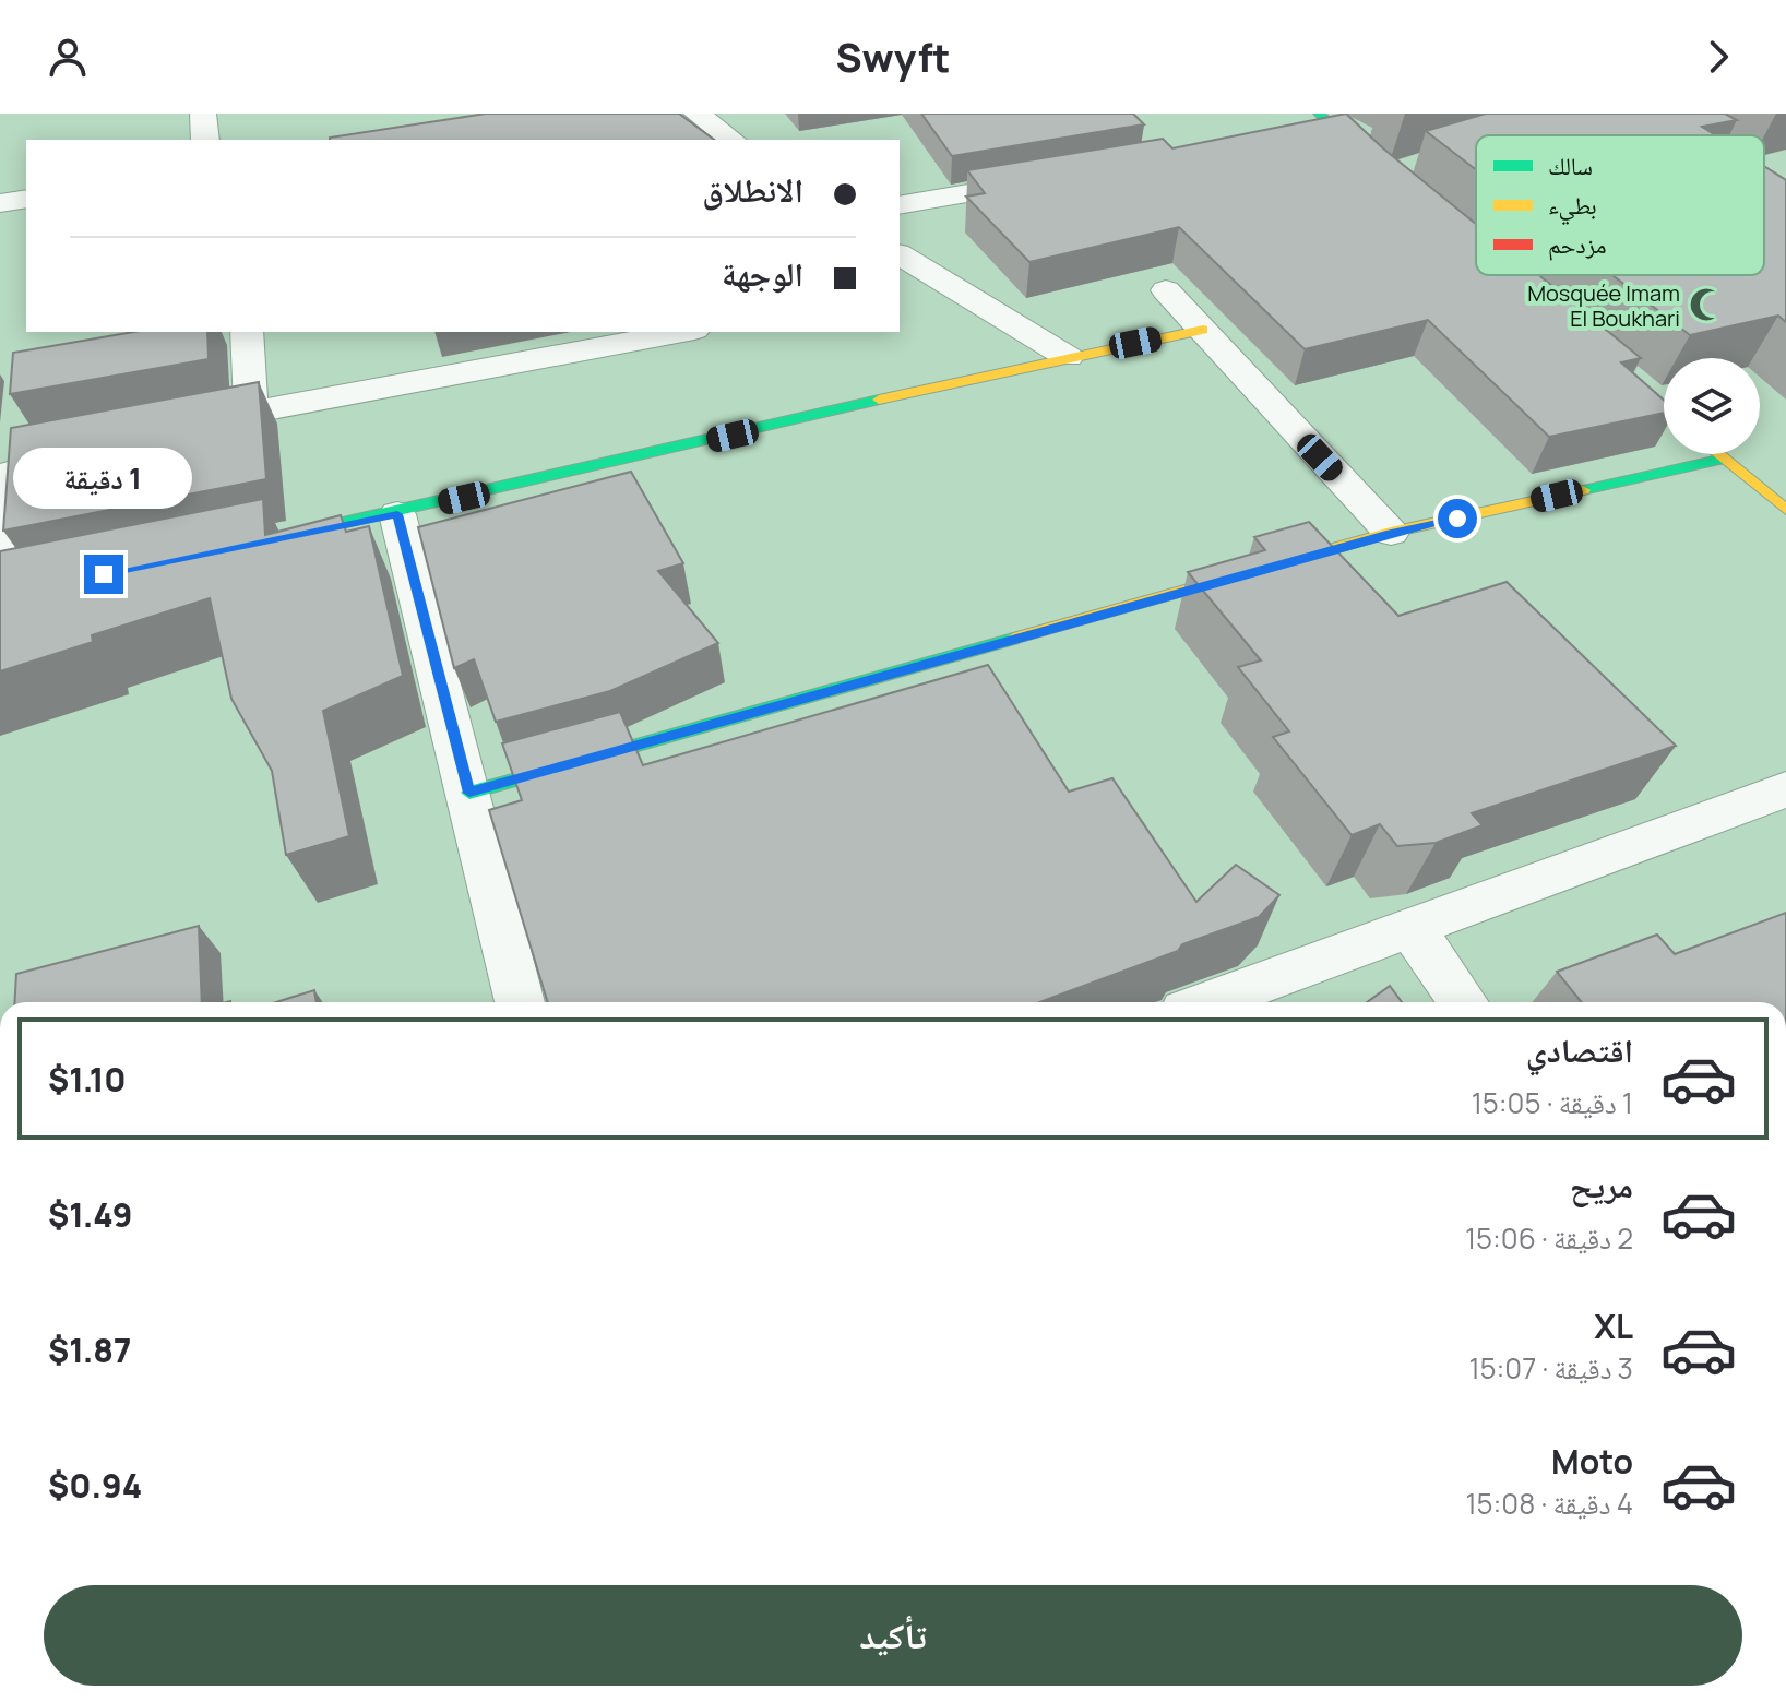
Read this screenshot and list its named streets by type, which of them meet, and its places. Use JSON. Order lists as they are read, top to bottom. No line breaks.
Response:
{"places":{"mosque":["Mosquée Imam El Boukhari"]},"legend":["سالك","بطيء","مزدحم"],"page":{"header":"Swyft","banner":["الانطلاق","الوجهة"],"bubble":"1 دقيقة","list":[{"name":"اقتصادي","note":"1 دقيقة · 15:05","value":"$1.10"},{"name":"مريح","note":"2 دقيقة · 15:06","value":"$1.49"},{"name":"XL","note":"3 دقيقة · 15:07","value":"$1.87"},{"name":"Moto","note":"4 دقيقة · 15:08","value":"$0.94"}],"buttons":"تأكيد"}}
